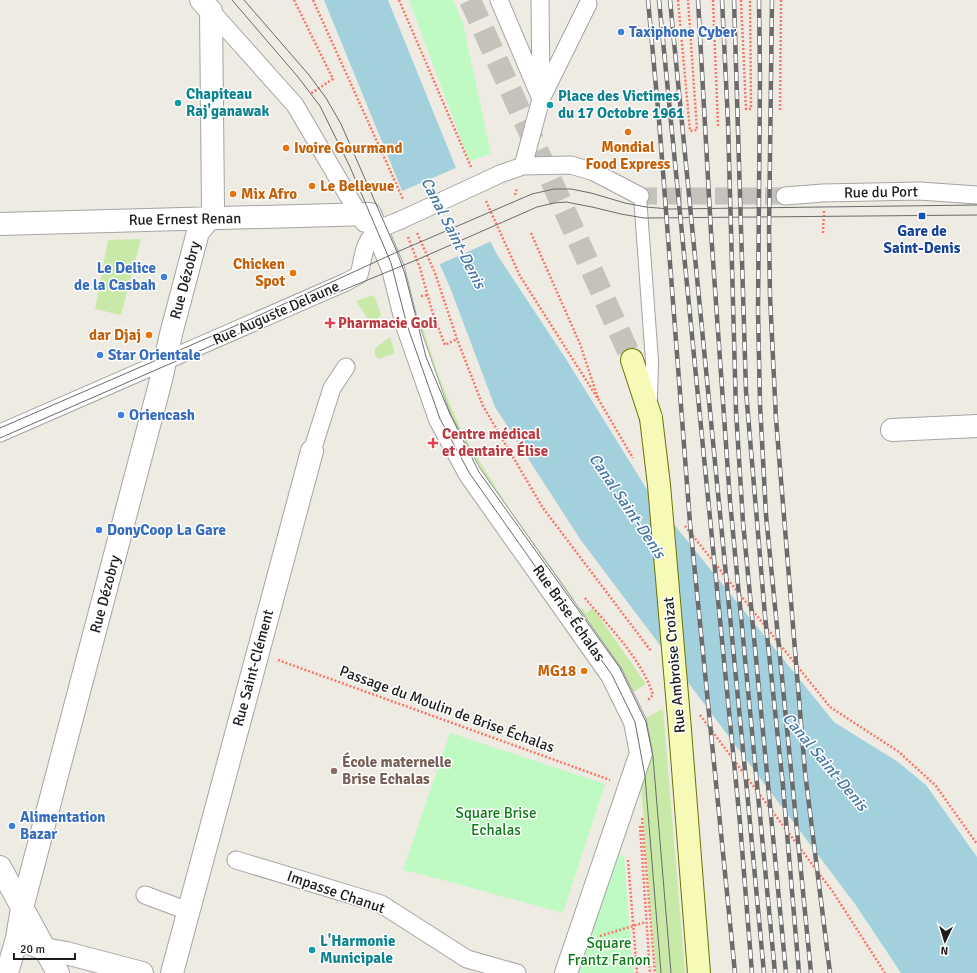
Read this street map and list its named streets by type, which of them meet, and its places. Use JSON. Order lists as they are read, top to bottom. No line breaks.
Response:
{"streets":{"main road":["Rue Ambroise Croizat"],"street":["Rue du Port","Rue Ernest Renan","Rue Dézobry","Rue Auguste Delaune","Rue Brise Échalas","Rue Saint-Clément","Impasse Chanut"],"path":["Passage du Moulin de Brise Échalas"]},"crossings":[["Rue Ernest Renan","Rue Dézobry"],["Rue Ernest Renan","Rue Auguste Delaune"],["Rue Ernest Renan","Rue Brise Échalas"],["Rue Dézobry","Rue Auguste Delaune"],["Rue Auguste Delaune","Rue Brise Échalas"],["Rue Brise Échalas","Passage du Moulin de Brise Échalas"],["Rue Saint-Clément","Passage du Moulin de Brise Échalas"]],"water":["Canal Saint-Denis"],"parks":["Square Brise Echalas","Square Frantz Fanon"],"places":{"other":["Taxiphone Cyber","Chapiteau Raj'ganawak","Place des Victimes du 17 Octobre 1961","Mondial Food Express","Ivoire Gourmand","Le Bellevue","Mix Afro","Chicken Spot","Le Delice de la Casbah","dar Djaj","Star Orientale","Oriencash","DonyCoop La Gare","MG18","École maternelle Brise Echalas","Alimentation Bazar","L'Harmonie Municipale"],"transit":["Gare de Saint-Denis"],"health":["Pharmacie Goli","Centre médical et dentaire Élise"]},"scale_bar":"20 m","north":"bottom"}
